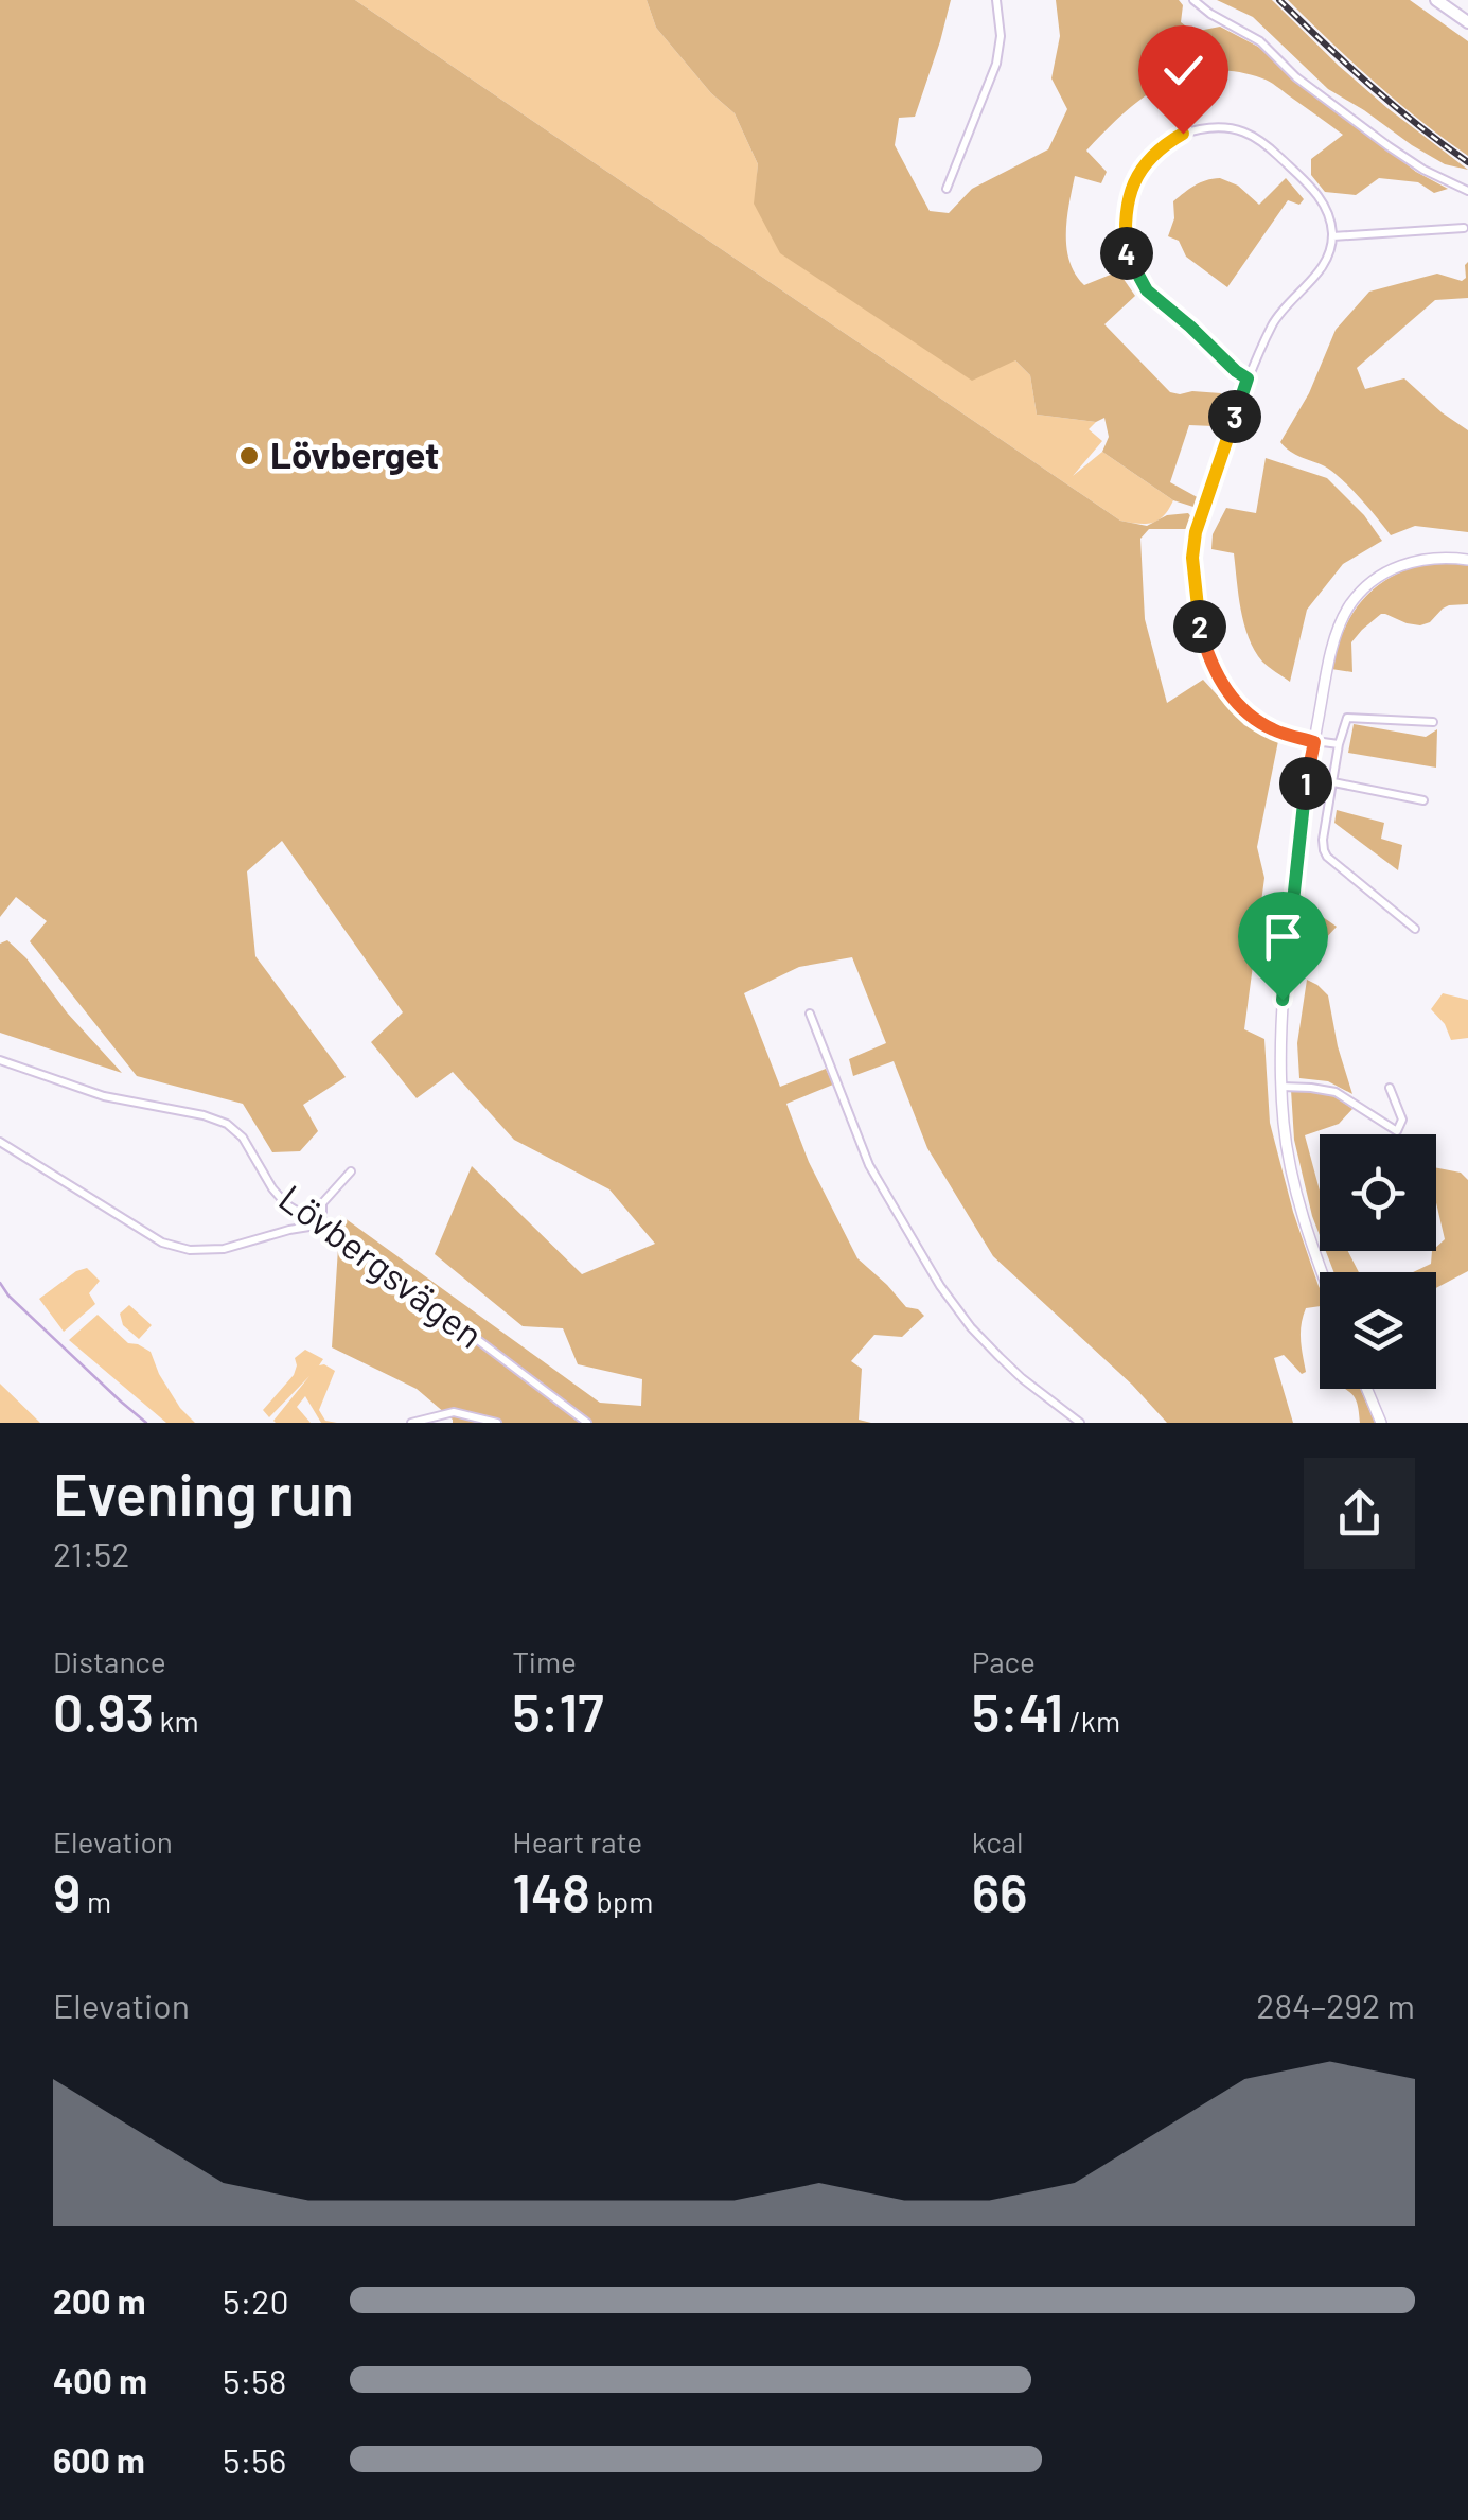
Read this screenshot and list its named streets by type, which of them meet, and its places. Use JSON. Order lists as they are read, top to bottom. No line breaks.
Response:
{"streets":{"street":["Lövbergsvägen"]},"places":["Lövberget"],"page":{"pins":["4","3","2","1"],"heading":["Evening run","21:52"],"stats":[["Distance","0.93 km"],["Time","5:17"],["Pace","5:41 /km"],["Elevation","9 m"],["Heart rate","148 bpm"],["kcal","66"]],"chart":["Elevation","284–292 m"],"list":[{"name":"200 m","note":"5:20"},{"name":"400 m","note":"5:58"},{"name":"600 m","note":"5:56"}]}}
